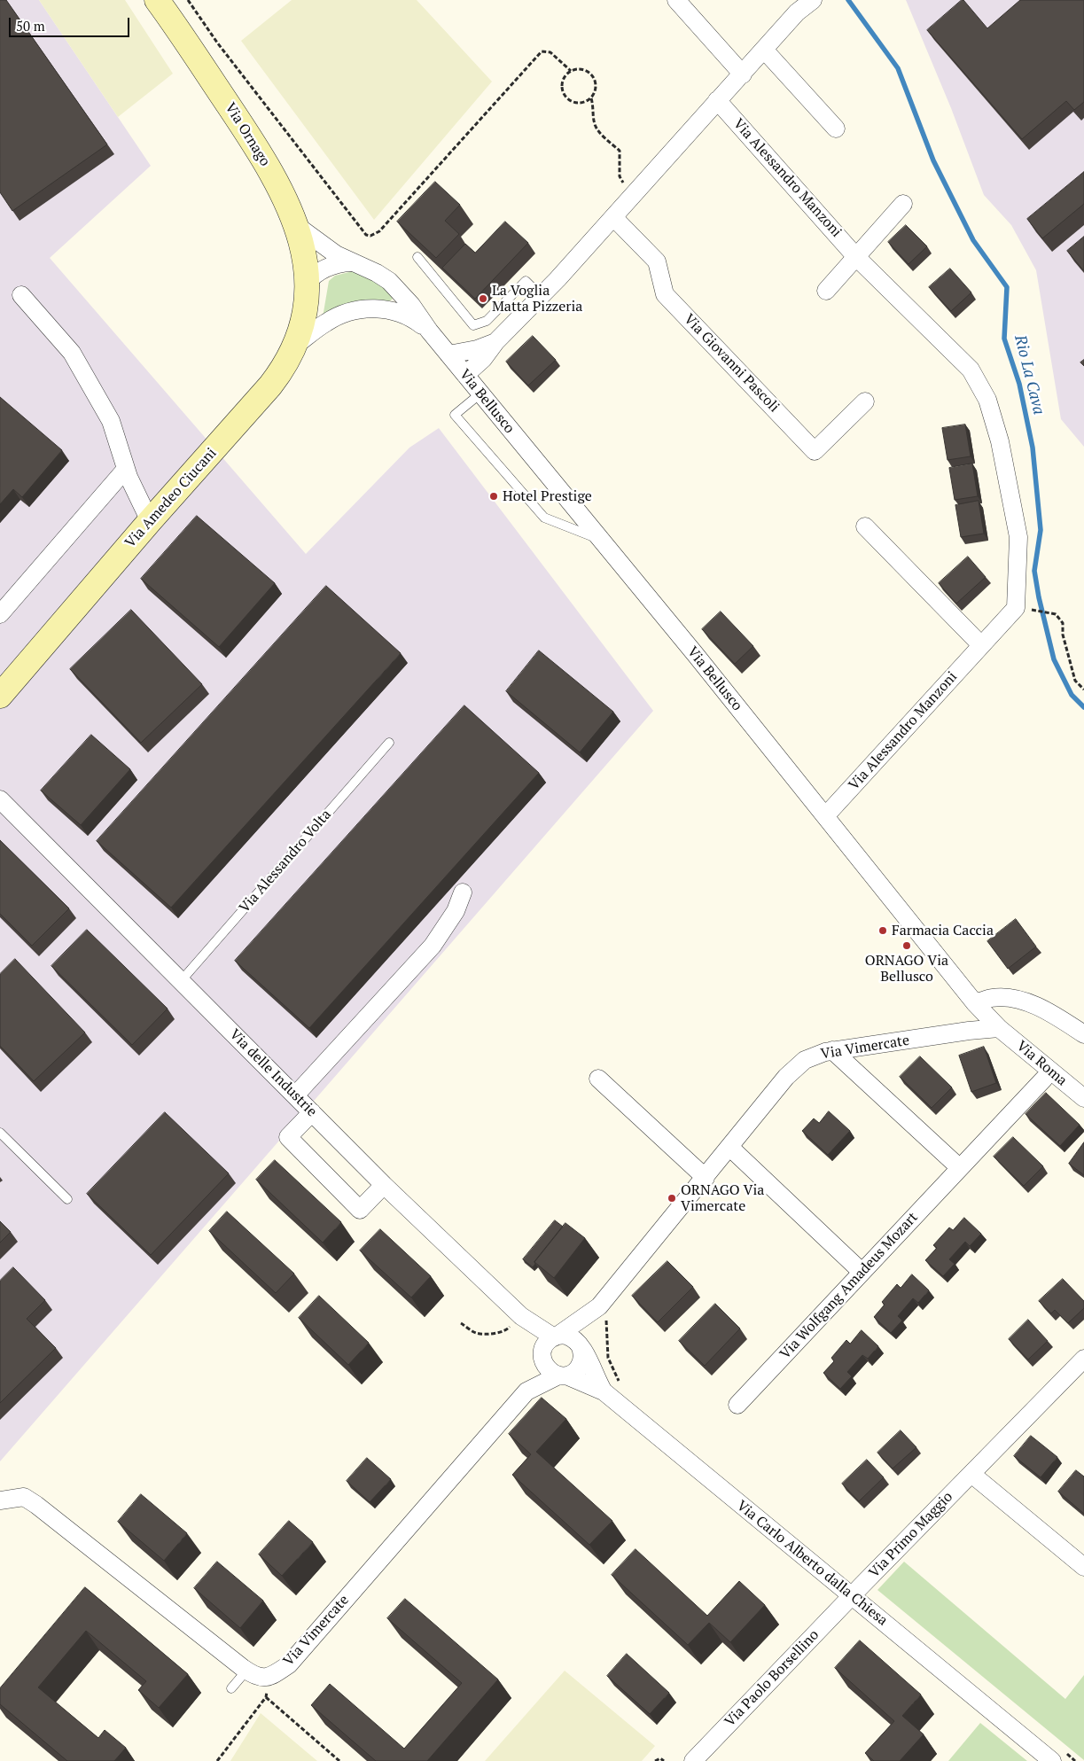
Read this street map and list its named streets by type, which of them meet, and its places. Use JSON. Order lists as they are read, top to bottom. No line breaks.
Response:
{"streets":{"main road":["Via Ornago","Via Amedeo Ciucani"],"street":["Via Alessandro Manzoni","Via Giovanni Pascoli","Via Bellusco","Via Vimercate","Via Roma","Via delle Industrie","Via Wolfgang Amadeus Mozart","Via Primo Maggio","Via Carlo Alberto dalla Chiesa","Via Paolo Borsellino"],"lane":["Via Alessandro Volta"]},"crossings":[["Via Ornago","Via Bellusco"],["Via Ornago","Via Amedeo Ciucani"],["Via Alessandro Manzoni","Via Bellusco"],["Via Bellusco","Via Amedeo Ciucani"],["Via Bellusco","Via Vimercate"],["Via Bellusco","Via Roma"],["Via Alessandro Volta","Via delle Industrie"],["Via Vimercate","Via Roma"],["Via Vimercate","Via delle Industrie"],["Via Vimercate","Via Carlo Alberto dalla Chiesa"],["Via delle Industrie","Via Carlo Alberto dalla Chiesa"],["Via Primo Maggio","Via Carlo Alberto dalla Chiesa"],["Via Primo Maggio","Via Paolo Borsellino"],["Via Carlo Alberto dalla Chiesa","Via Paolo Borsellino"]],"water":["Rio La Cava"],"places":["La Voglia Matta Pizzeria","Hotel Prestige","Farmacia Caccia","ORNAGO Via Bellusco","ORNAGO Via Vimercate"],"scale_bar":"50 m"}
